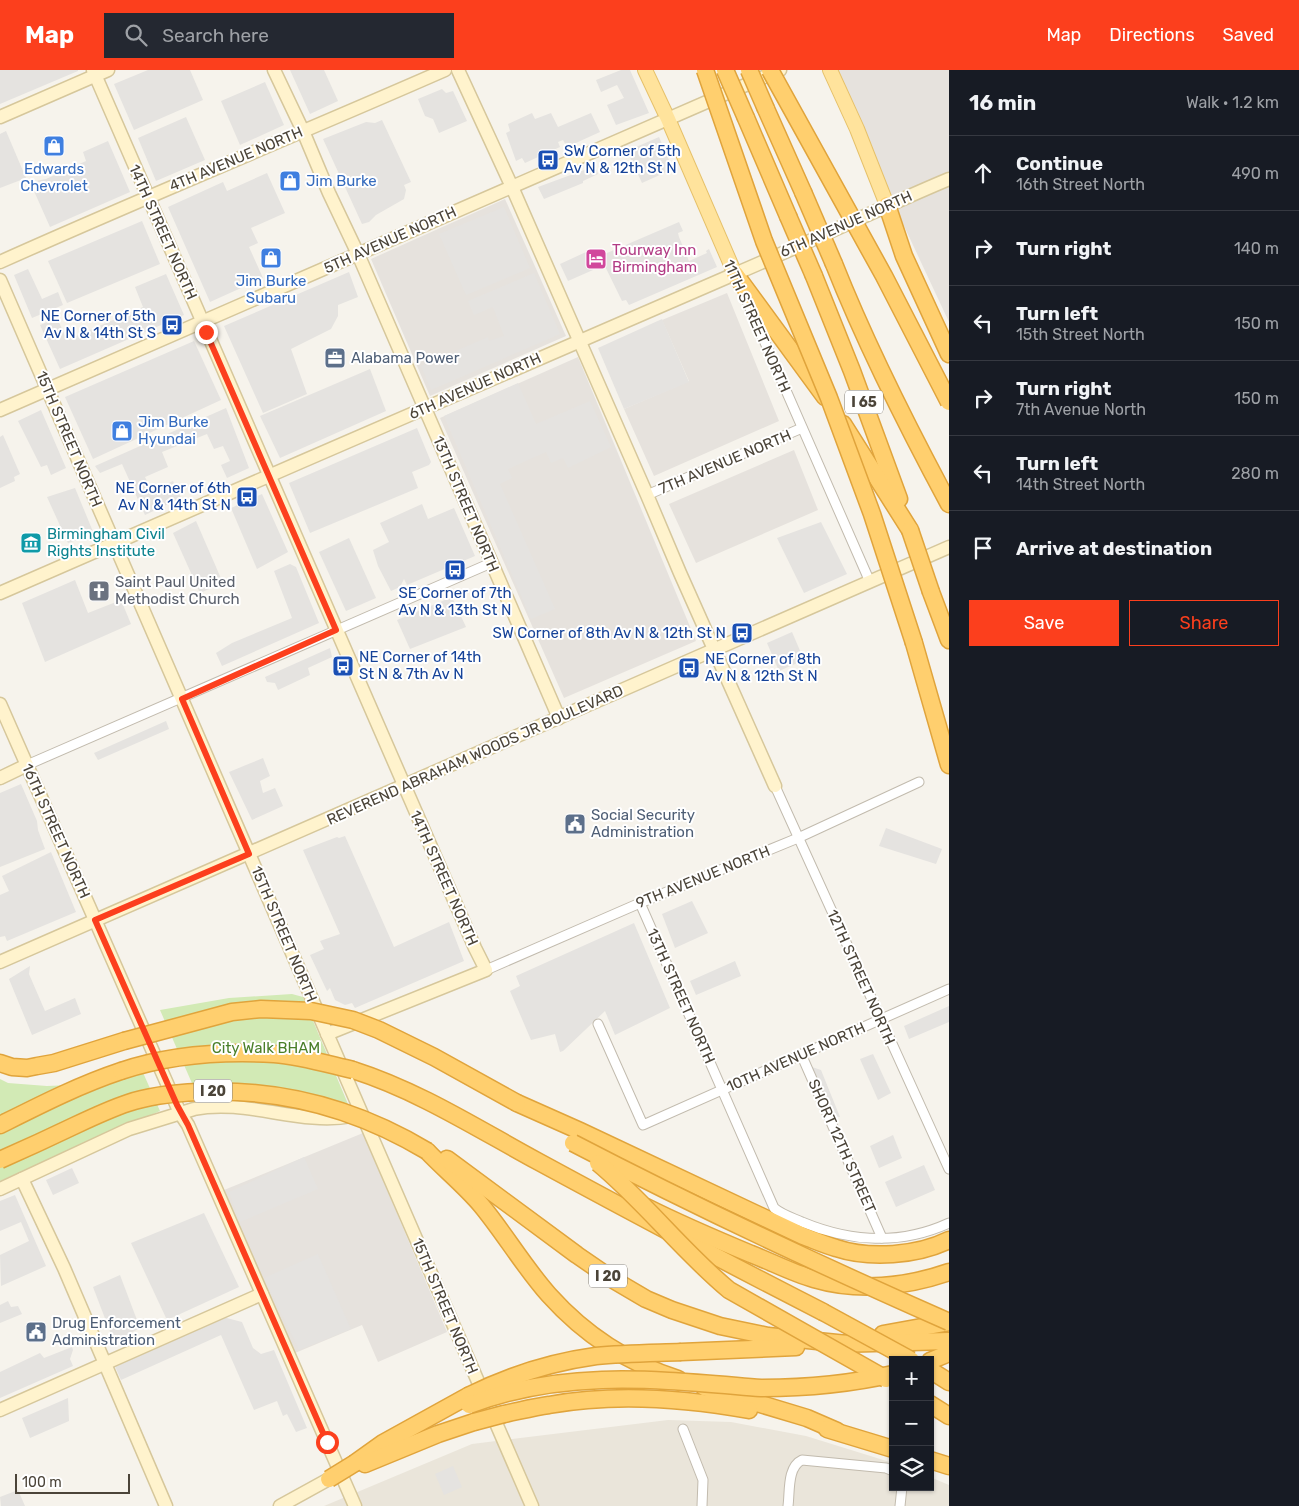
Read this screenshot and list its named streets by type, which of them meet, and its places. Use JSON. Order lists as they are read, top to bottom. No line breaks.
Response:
{"streets":{"highway":["I 65","I 20"],"main road":["11TH STREET NORTH"],"street":["4TH AVENUE NORTH","6TH AVENUE NORTH","14TH STREET NORTH","5TH AVENUE NORTH","15TH STREET NORTH","7TH AVENUE NORTH","13TH STREET NORTH","REVEREND ABRAHAM WOODS JR BOULEVARD","16TH STREET NORTH","9TH AVENUE NORTH","12TH STREET NORTH","10TH AVENUE NORTH","SHORT 12TH STREET"]},"crossings":[["4TH AVENUE NORTH","14TH STREET NORTH"],["4TH AVENUE NORTH","13TH STREET NORTH"],["6TH AVENUE NORTH","14TH STREET NORTH"],["6TH AVENUE NORTH","11TH STREET NORTH"],["6TH AVENUE NORTH","15TH STREET NORTH"],["6TH AVENUE NORTH","13TH STREET NORTH"],["14TH STREET NORTH","5TH AVENUE NORTH"],["14TH STREET NORTH","REVEREND ABRAHAM WOODS JR BOULEVARD"],["14TH STREET NORTH","9TH AVENUE NORTH"],["5TH AVENUE NORTH","11TH STREET NORTH"],["5TH AVENUE NORTH","15TH STREET NORTH"],["5TH AVENUE NORTH","13TH STREET NORTH"],["11TH STREET NORTH","7TH AVENUE NORTH"],["11TH STREET NORTH","REVEREND ABRAHAM WOODS JR BOULEVARD"],["15TH STREET NORTH","REVEREND ABRAHAM WOODS JR BOULEVARD"],["13TH STREET NORTH","REVEREND ABRAHAM WOODS JR BOULEVARD"],["13TH STREET NORTH","9TH AVENUE NORTH"],["13TH STREET NORTH","10TH AVENUE NORTH"],["13TH STREET NORTH","SHORT 12TH STREET"],["REVEREND ABRAHAM WOODS JR BOULEVARD","16TH STREET NORTH"],["9TH AVENUE NORTH","12TH STREET NORTH"],["12TH STREET NORTH","10TH AVENUE NORTH"],["10TH AVENUE NORTH","SHORT 12TH STREET"]],"parks":["City Walk BHAM"],"places":{"shop":["Edwards Chevrolet","Jim Burke","Jim Burke Subaru","Jim Burke Hyundai"],"bus stop":["SW Corner of 5th Av N & 12th St N","NE Corner of 5th Av N & 14th St S","NE Corner of 6th Av N & 14th St N","SE Corner of 7th Av N & 13th St N","SW Corner of 8th Av N & 12th St N","NE Corner of 14th St N & 7th Av N","NE Corner of 8th Av N & 12th St N"],"hotel":["Tourway Inn Birmingham"],"office":["Alabama Power"],"museum":["Birmingham Civil Rights Institute"],"church":["Saint Paul United Methodist Church"],"public building":["Social Security Administration","Drug Enforcement Administration"]},"scale_bar":"100 m","page":{"header":"Map","search":"Search here","nav":["Map","Directions","Saved"],"heading":["16 min","Walk · 1.2 km"],"list":[["Continue","16th Street North","490 m"],["Turn right","140 m"],["Turn left","15th Street North","150 m"],["Turn right","7th Avenue North","150 m"],["Turn left","14th Street North","280 m"],"Arrive at destination"],"buttons":["Save","Share"],"map_buttons":["+","−"],"scale":"100 m"}}
